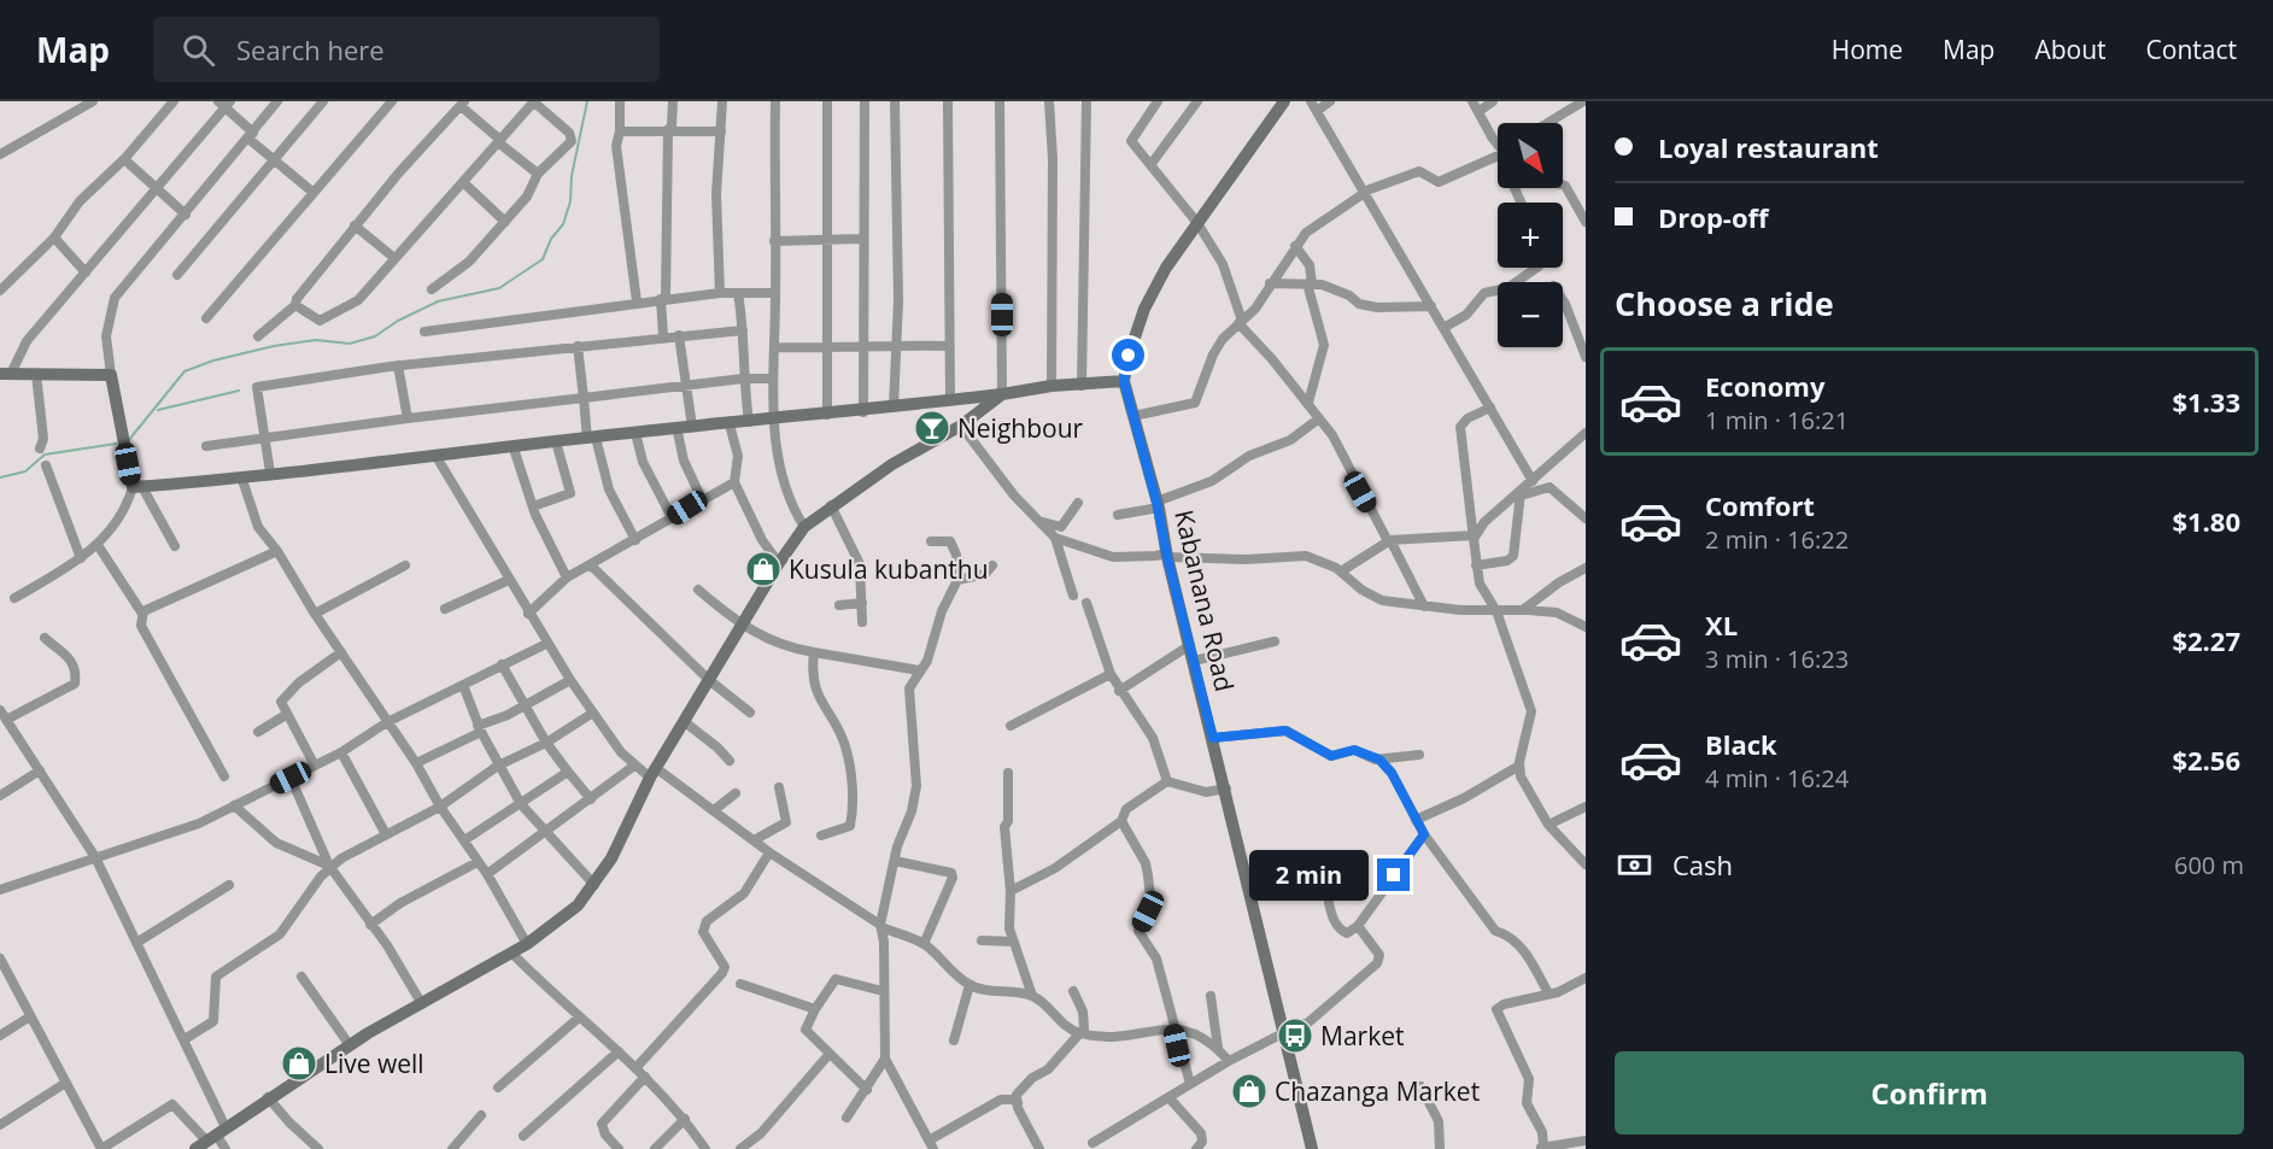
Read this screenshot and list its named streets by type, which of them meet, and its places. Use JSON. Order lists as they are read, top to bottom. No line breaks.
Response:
{"streets":{"street":["Kabanana Road"]},"places":{"bar":["Neighbour"],"shop":["Kusula kubanthu","Live well","Chazanga Market"],"bus stop":["Market"]},"north":"bottom right","page":{"header":"Map","search":"Search here","nav":["Home","Map","About","Contact"],"banner":["Loyal restaurant","Drop-off"],"map_buttons":["+","−"],"heading":"Choose a ride","list":[{"name":"Economy","note":"1 min · 16:21","value":"$1.33"},{"name":"Comfort","note":"2 min · 16:22","value":"$1.80"},{"name":"XL","note":"3 min · 16:23","value":"$2.27"},{"name":"Black","note":"4 min · 16:24","value":"$2.56"}],"pay":["Cash","600 m"],"bubble":"2 min","buttons":"Confirm"}}
